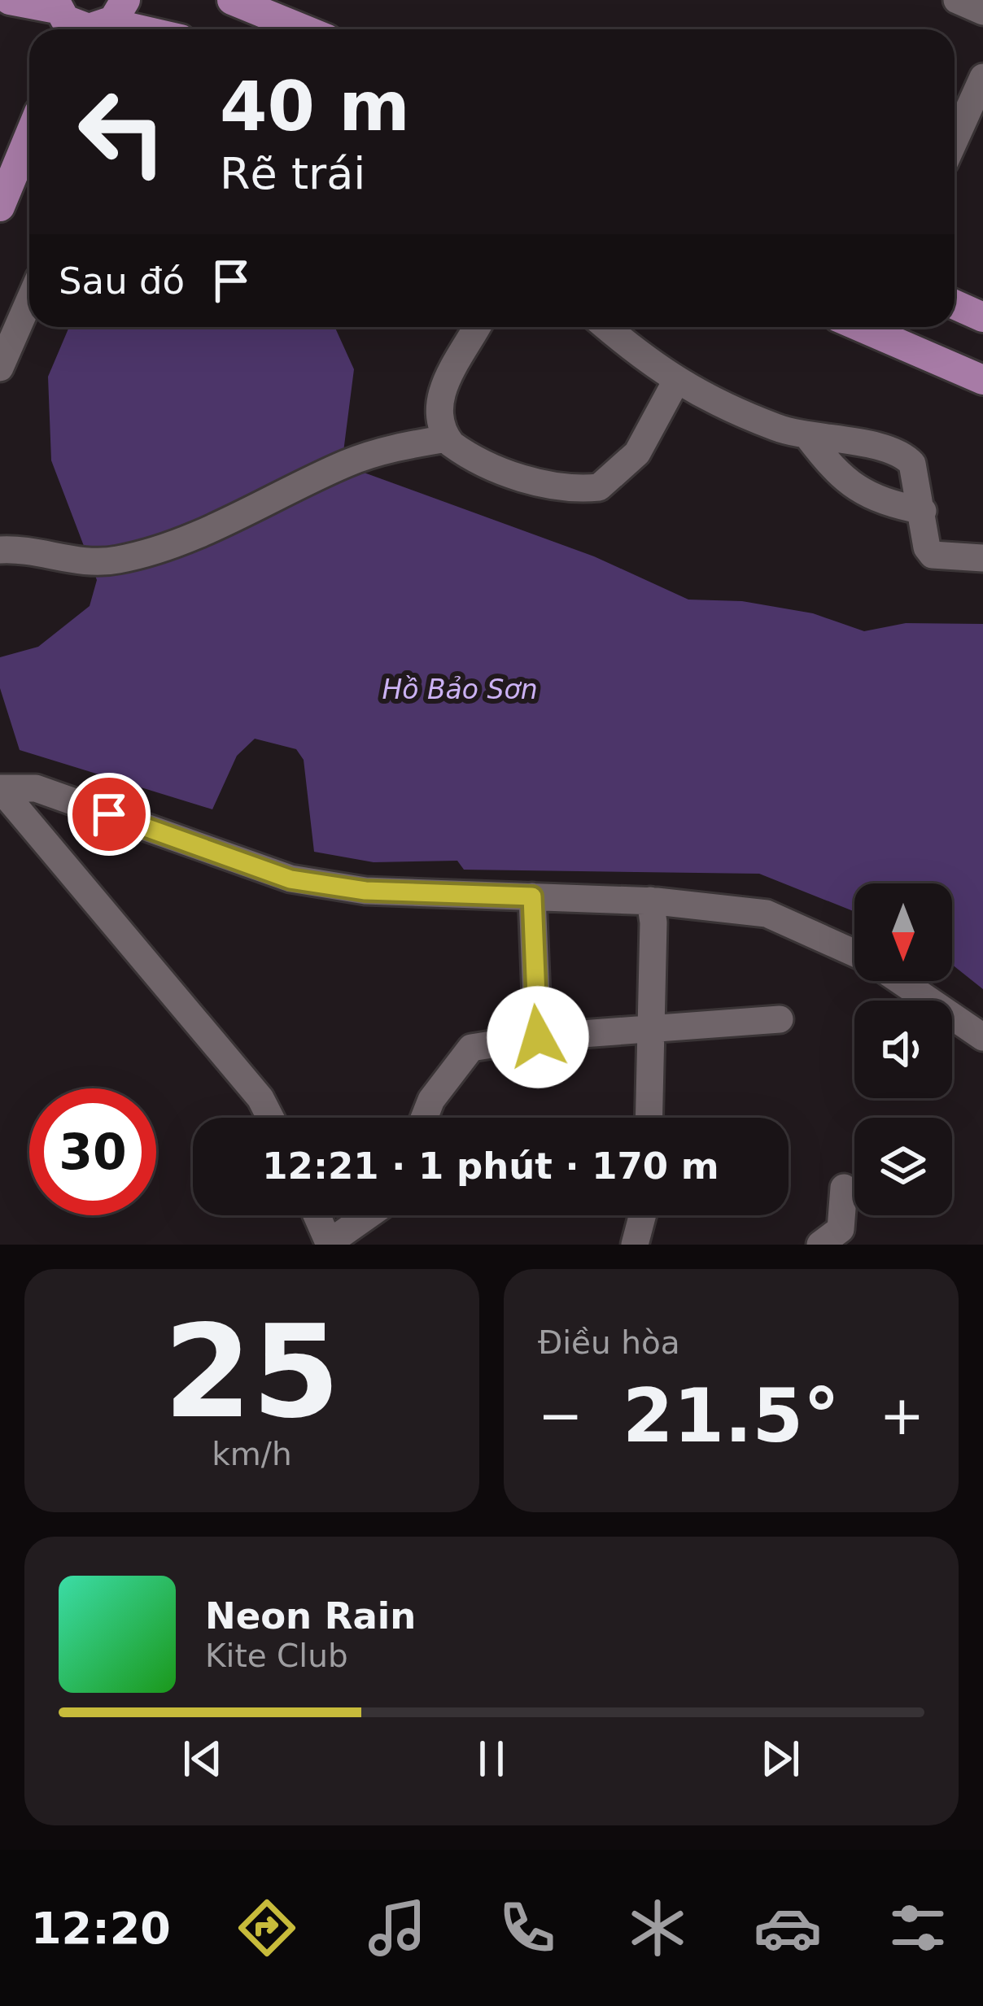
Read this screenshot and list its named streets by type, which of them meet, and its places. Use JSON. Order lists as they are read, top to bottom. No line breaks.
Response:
{"water":["Hồ Bảo Sơn"],"north":"bottom","page":{"turn":["40 m","Rẽ trái"],"then":"Sau đó","limit":"30","trip":"12:21 · 1 phút · 170 m","tile":[["25","km/h"],"Điều hòa"],"heat":["−","21.5°","+"],"song":["Neon Rain","Kite Club"],"tabs":"12:20"}}
